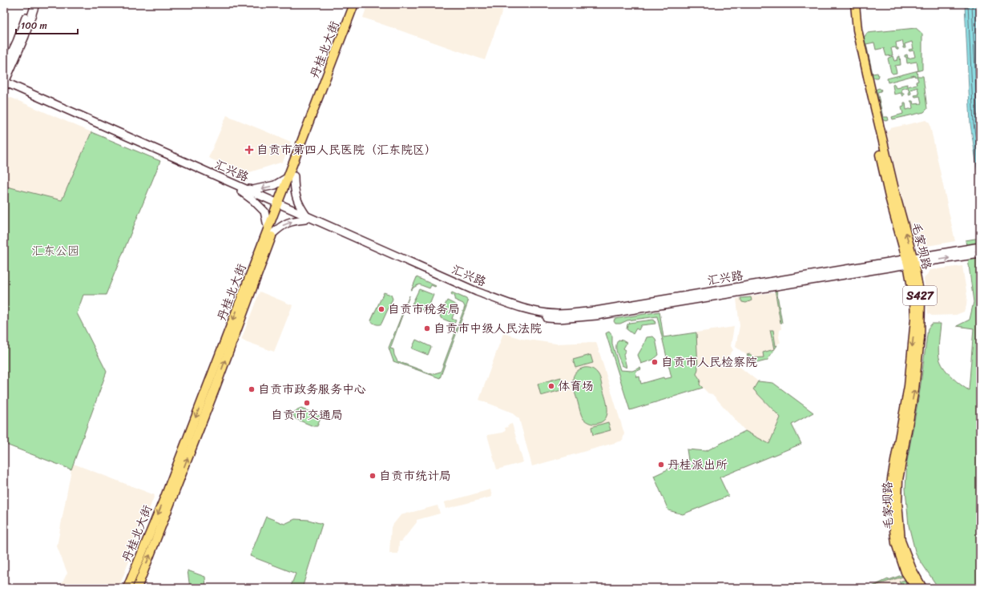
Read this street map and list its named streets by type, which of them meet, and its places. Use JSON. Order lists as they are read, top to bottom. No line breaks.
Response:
{"streets":{"main road":["丹桂北大街","汇兴路","毛家坝路","S427"]},"crossings":[["丹桂北大街","汇兴路"],["汇兴路","毛家坝路"]],"parks":["汇东公园"],"places":{"health":["自贡市第四人民医院（汇东院区）"],"other":["自贡市税务局","自贡市中级人民法院","自贡市人民检察院","体育场","自贡市政务服务中心","自贡市交通局","丹桂派出所","自贡市统计局"]},"scale_bar":"100 m"}
